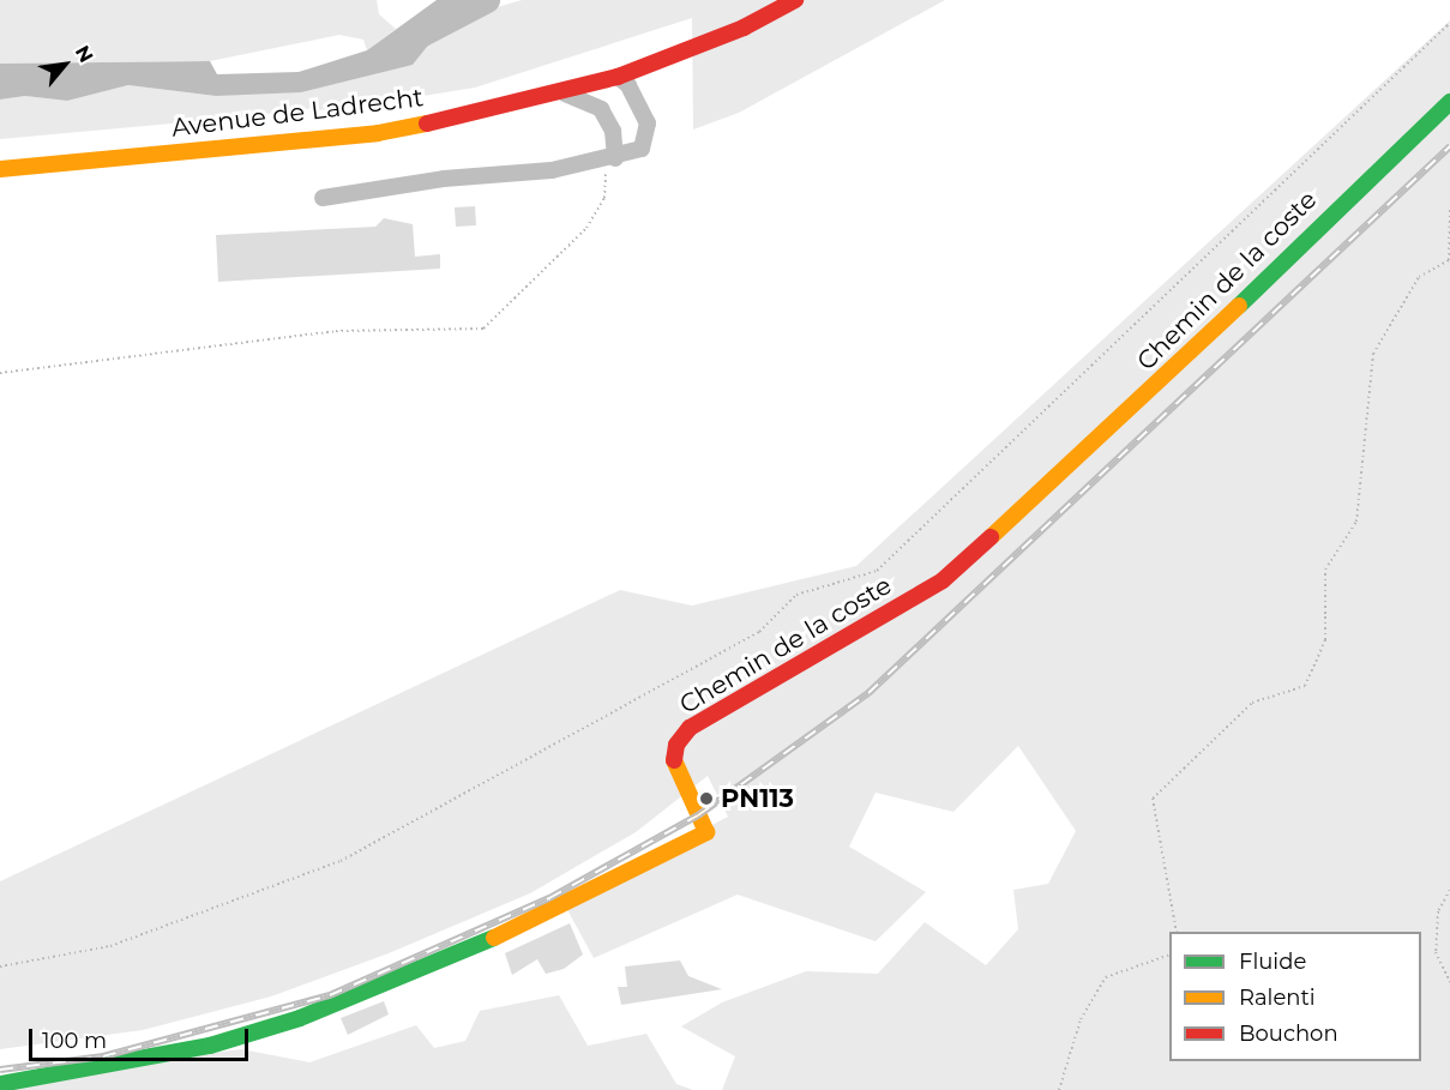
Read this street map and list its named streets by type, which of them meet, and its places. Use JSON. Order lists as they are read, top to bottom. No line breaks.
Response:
{"streets":{"street":["Avenue de Ladrecht","Chemin de la coste"]},"places":["PN113"],"legend":["Fluide","Ralenti","Bouchon"],"scale_bar":"100 m","north":"top right"}
